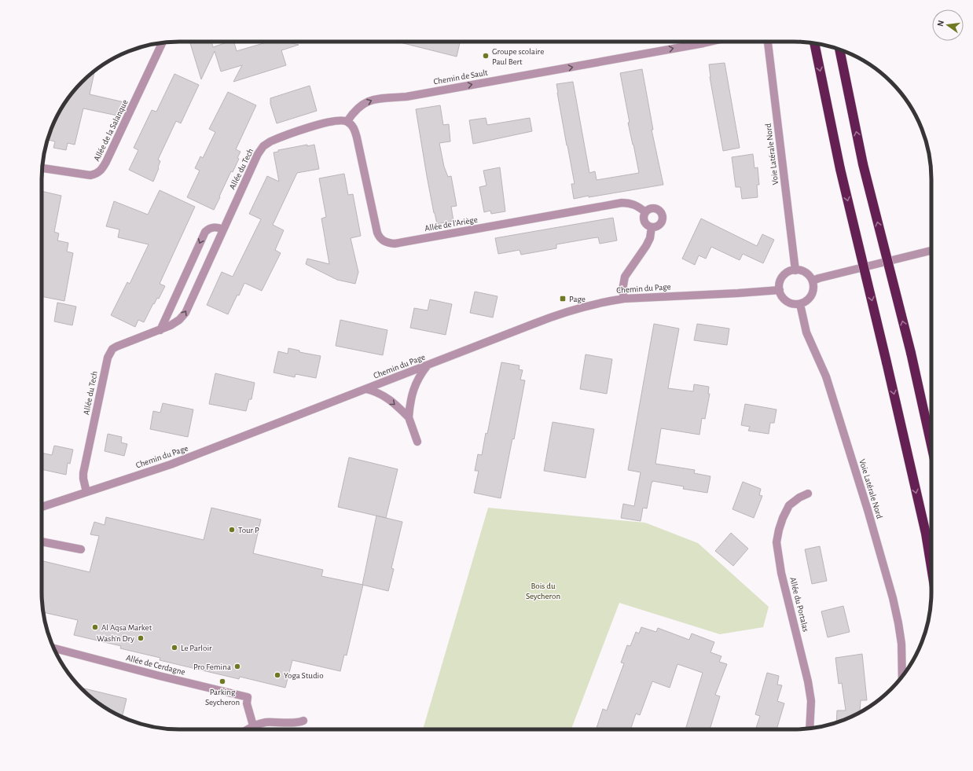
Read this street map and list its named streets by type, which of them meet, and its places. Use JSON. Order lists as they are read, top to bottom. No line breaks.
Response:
{"streets":{"street":["Chemin de Sault","Allée de la Salanque","Voie Latérale Nord","Allée du Tech","Allée de l'Ariège","Chemin du Page","Allée du Portalas","Allée de Cerdagne"]},"crossings":[["Chemin de Sault","Allée du Tech"],["Chemin de Sault","Allée de l'Ariège"],["Voie Latérale Nord","Chemin du Page"],["Allée du Tech","Allée de l'Ariège"],["Allée du Tech","Chemin du Page"]],"one_way":["Chemin de Sault"],"parks":["Bois du Seycheron"],"places":{"other":["Groupe scolaire Paul Bert","Tour P","Al Aqsa Market","Wash'n Dry","Le Parloir","Pro Femina","Yoga Studio","Parking Seycheron"],"transit":["Page"]},"north":"left"}
